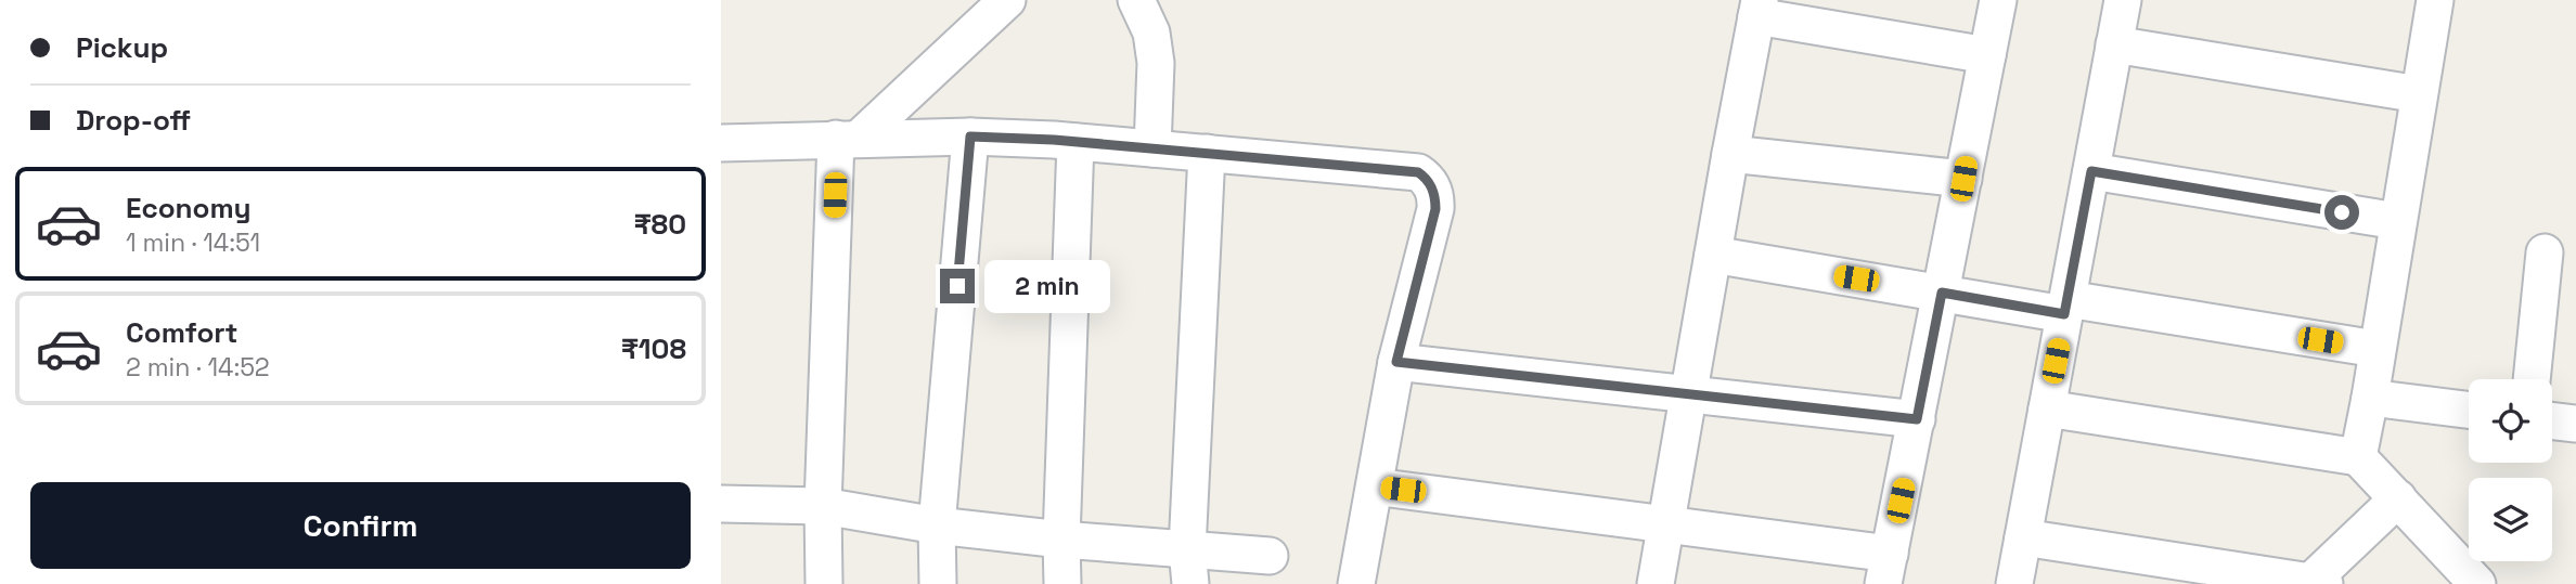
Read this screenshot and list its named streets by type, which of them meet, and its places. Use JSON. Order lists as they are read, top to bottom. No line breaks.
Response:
{"page":{"banner":["Pickup","Drop-off"],"list":[{"name":"Economy","note":"1 min · 14:51","value":"₹80"},{"name":"Comfort","note":"2 min · 14:52","value":"₹108"}],"bubble":"2 min","buttons":"Confirm"}}
